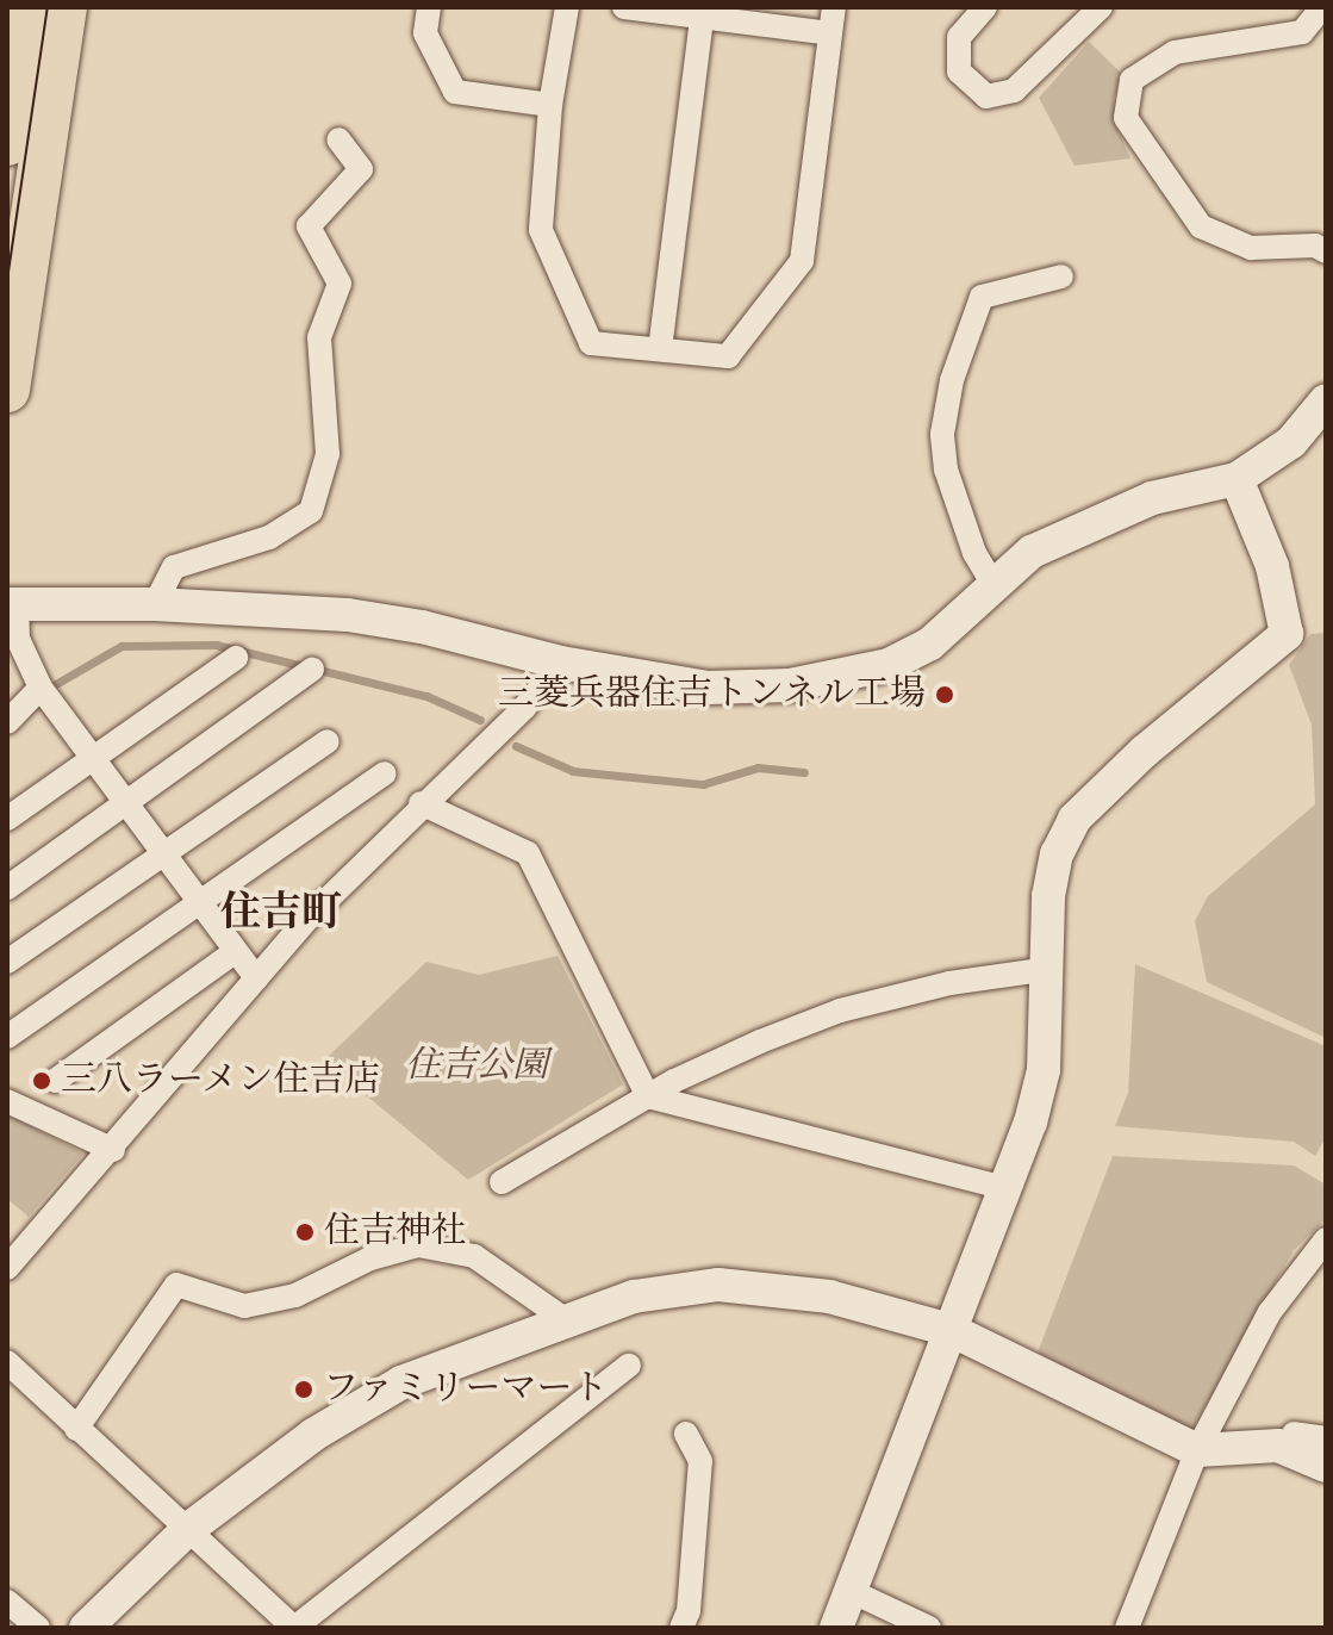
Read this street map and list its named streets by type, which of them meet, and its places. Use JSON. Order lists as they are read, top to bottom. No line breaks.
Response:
{"districts":["住吉町"],"parks":["住吉公園"],"places":["三菱兵器住吉トンネル工場","三八ラーメン住吉店","住吉神社","ファミリーマート"]}
